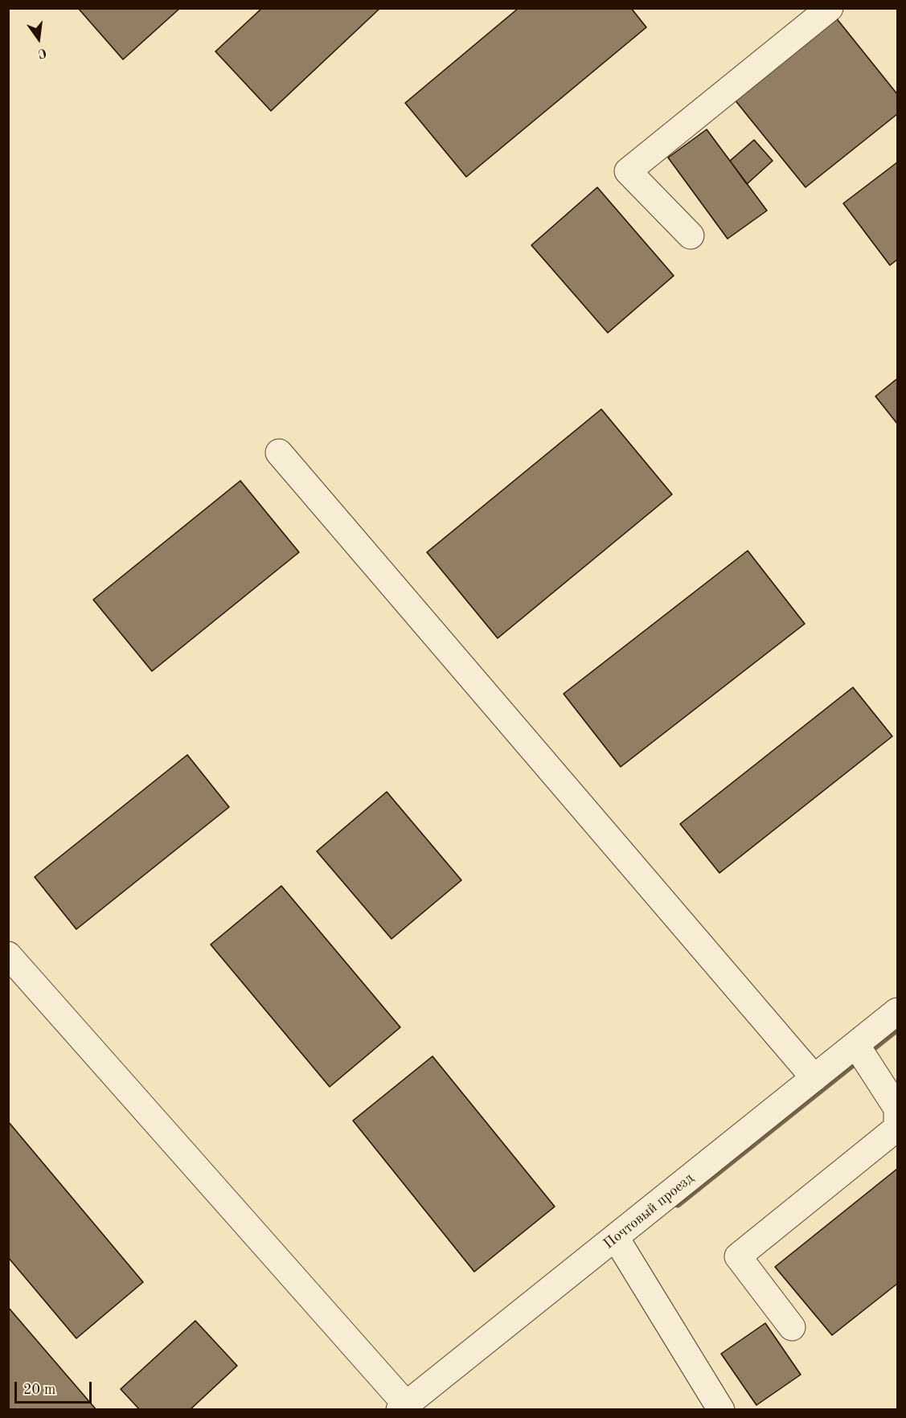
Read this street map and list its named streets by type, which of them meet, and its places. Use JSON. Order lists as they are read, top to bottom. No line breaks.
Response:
{"streets":{"street":["Почтовый проезд"]},"scale_bar":"20 m","north":"bottom"}
